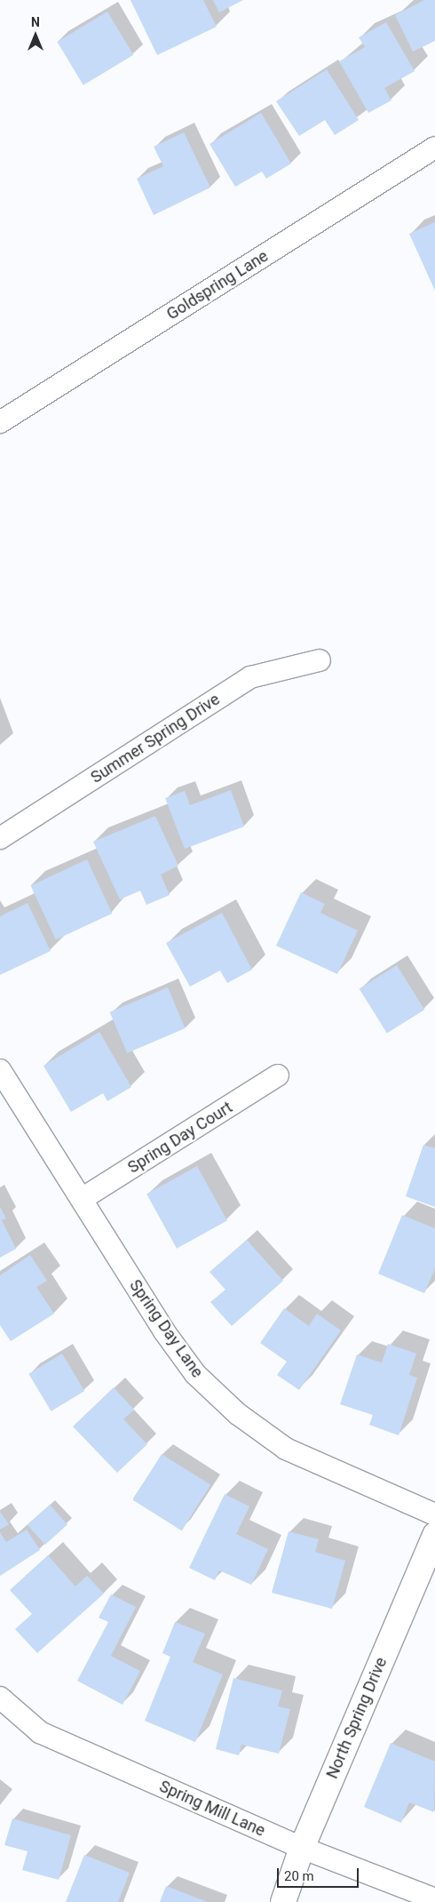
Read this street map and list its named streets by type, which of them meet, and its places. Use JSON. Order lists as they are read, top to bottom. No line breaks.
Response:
{"streets":{"street":["Goldspring Lane","Summer Spring Drive","Spring Day Court","Spring Day Lane","North Spring Drive","Spring Mill Lane"]},"crossings":[["Spring Day Court","Spring Day Lane"],["North Spring Drive","Spring Mill Lane"]],"scale_bar":"20 m","north":"top"}
